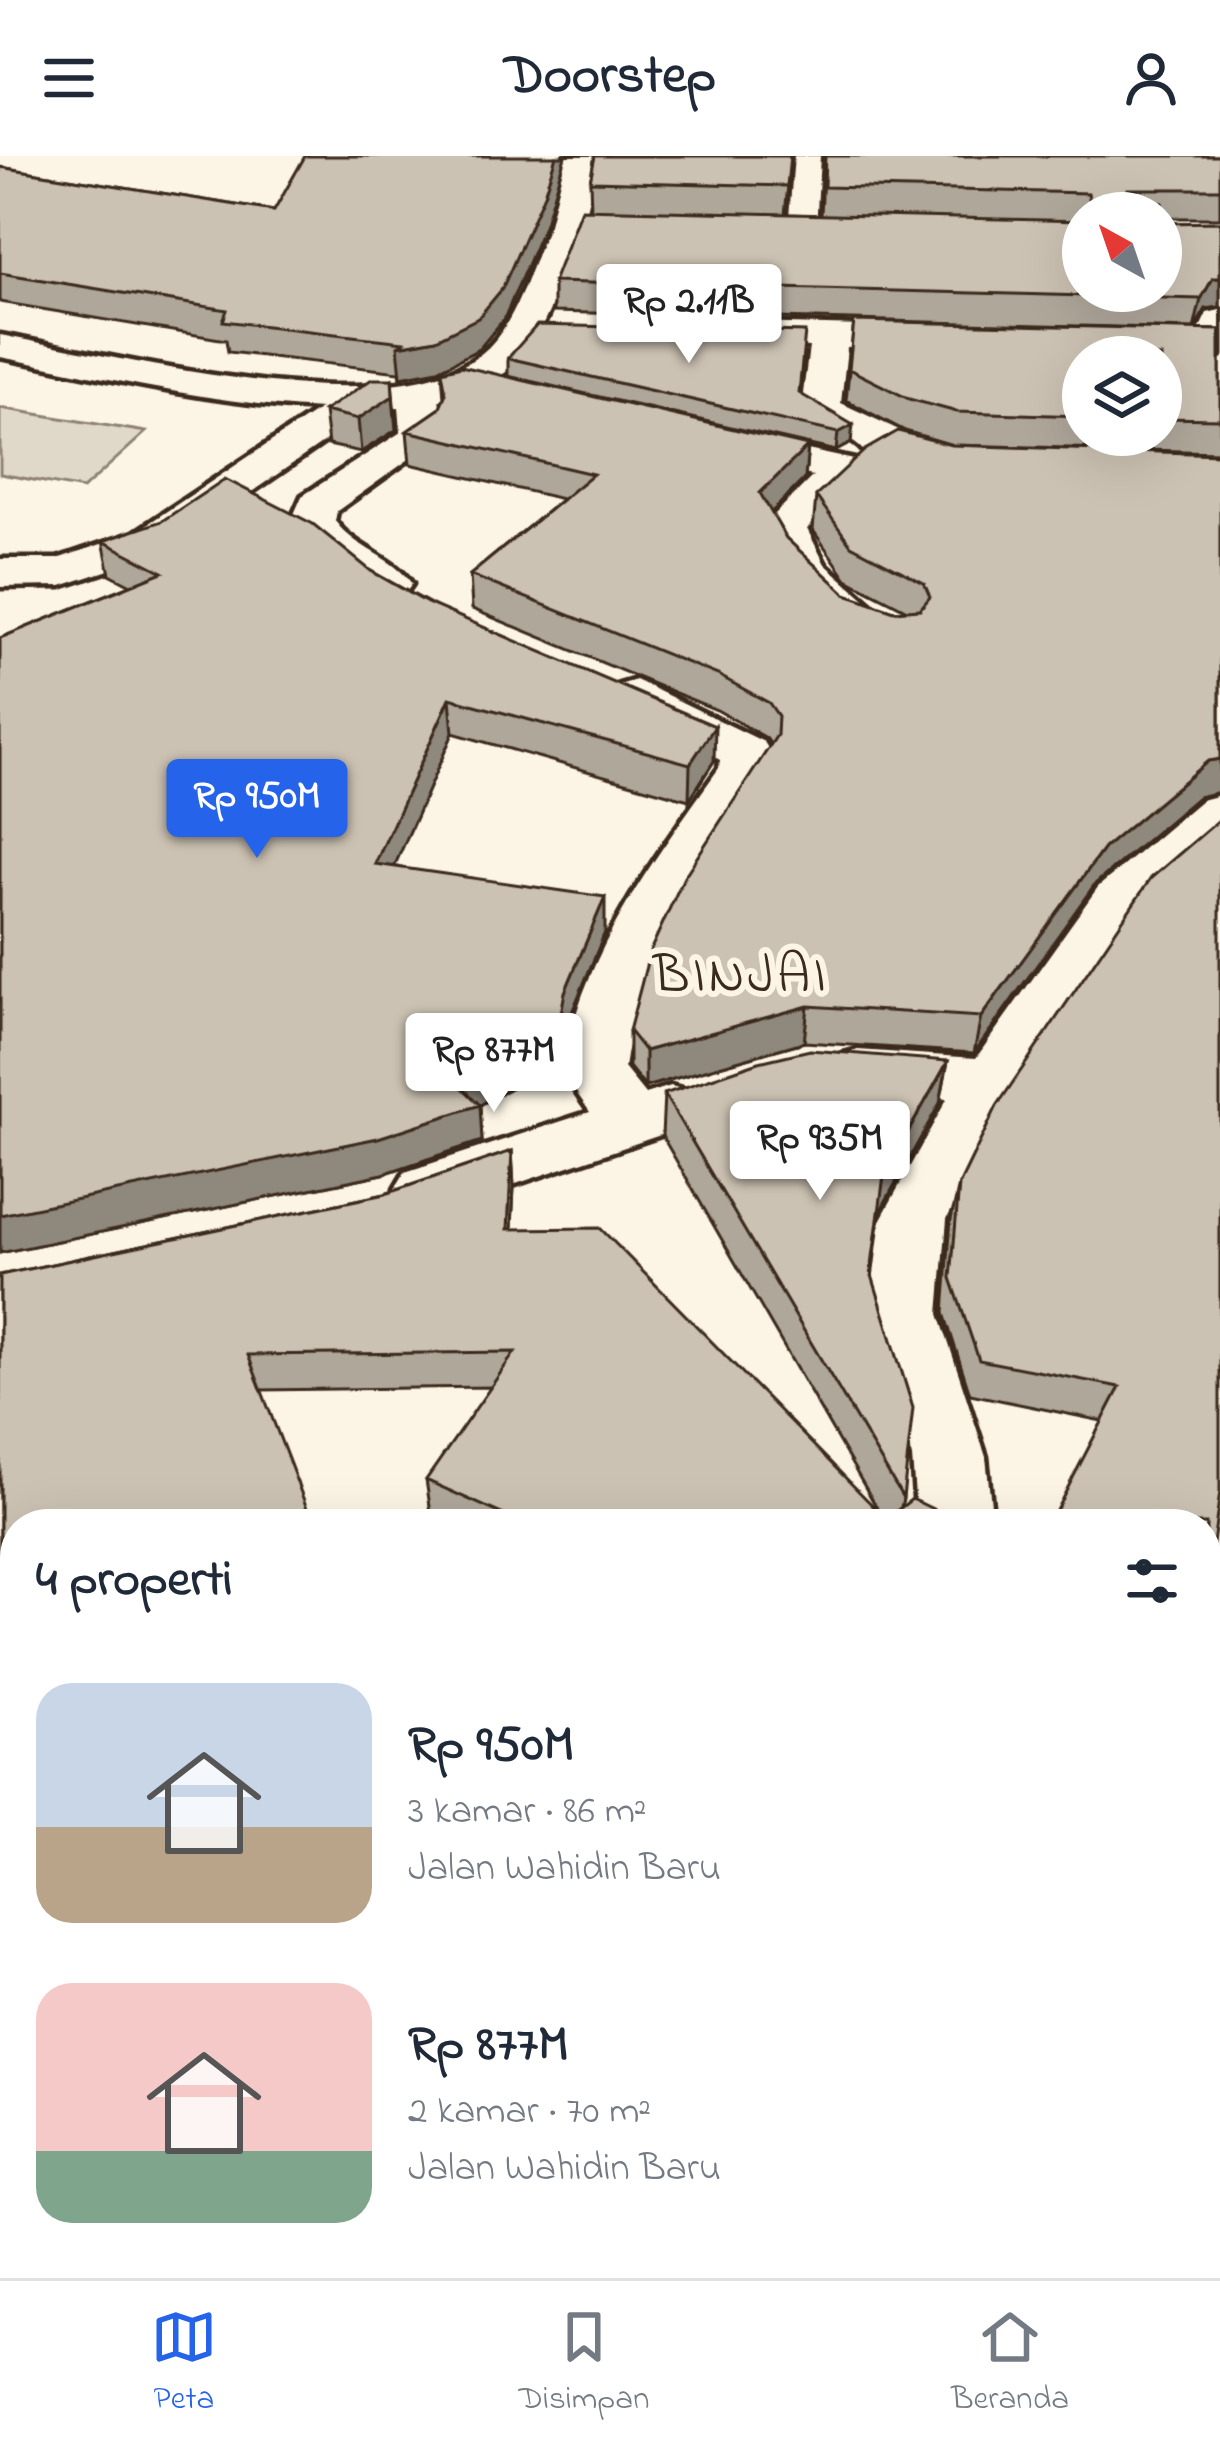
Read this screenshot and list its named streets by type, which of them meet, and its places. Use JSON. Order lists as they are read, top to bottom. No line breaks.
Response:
{"districts":["BINJAI"],"north":"top left","page":{"header":"Doorstep","price":["Rp 2.11B","Rp 950M","Rp 877M","Rp 935M"],"heading":"4 properti","list":[{"name":"Rp 950M","note":"3 kamar · 86 m² · Jalan Wahidin Baru"},{"name":"Rp 877M","note":"2 kamar · 70 m² · Jalan Wahidin Baru"}],"tabs":["Peta","Disimpan","Beranda"]}}
